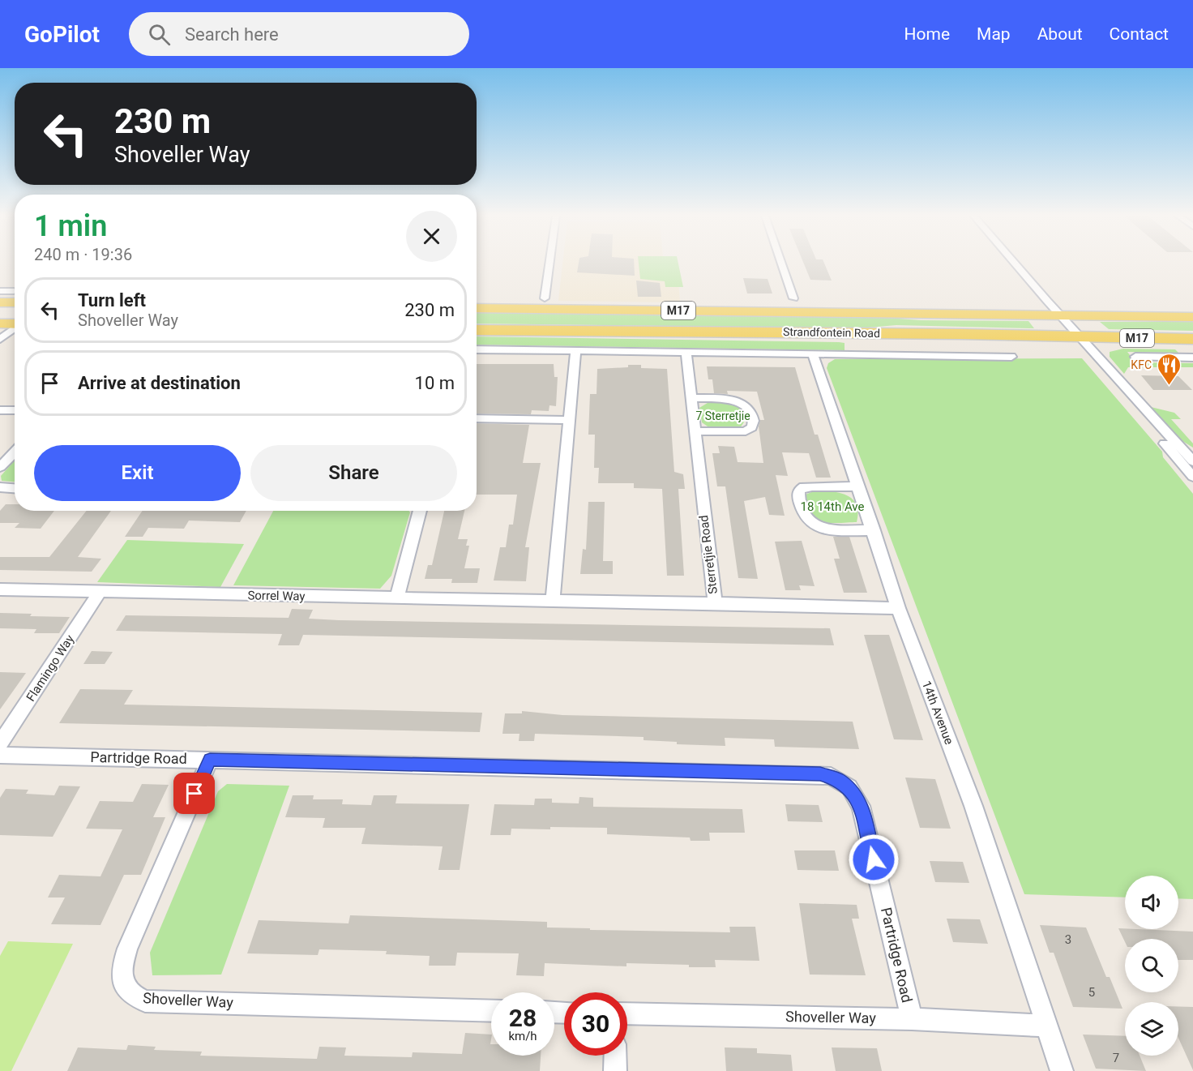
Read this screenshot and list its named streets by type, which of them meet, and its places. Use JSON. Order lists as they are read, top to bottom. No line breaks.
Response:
{"streets":{"main road":["M17","Strandfontein Road"],"street":["Sterretjie Road","Sorrel Way","Flamingo Way","14th Avenue","Partridge Road","Shoveller Way"]},"crossings":[["Strandfontein Road","Sterretjie Road"],["Strandfontein Road","14th Avenue"],["Sterretjie Road","Sorrel Way"],["Sterretjie Road","14th Avenue"],["Sorrel Way","Flamingo Way"],["14th Avenue","Shoveller Way"],["Partridge Road","Shoveller Way"]],"parks":["7 Sterretjie","18 14th Ave"],"places":{"restaurant":["KFC"]},"house_numbers":["3","5","7"],"page":{"header":"GoPilot","search":"Search here","nav":["Home","Map","About","Contact"],"turn":["230 m","Shoveller Way"],"heading":["1 min","240 m · 19:36"],"list":[{"name":"Turn left","note":"Shoveller Way","value":"230 m"},{"name":"Arrive at destination","value":"10 m"}],"buttons":["Exit","Share"],"speed":"28 km/h","limit":"30"}}
